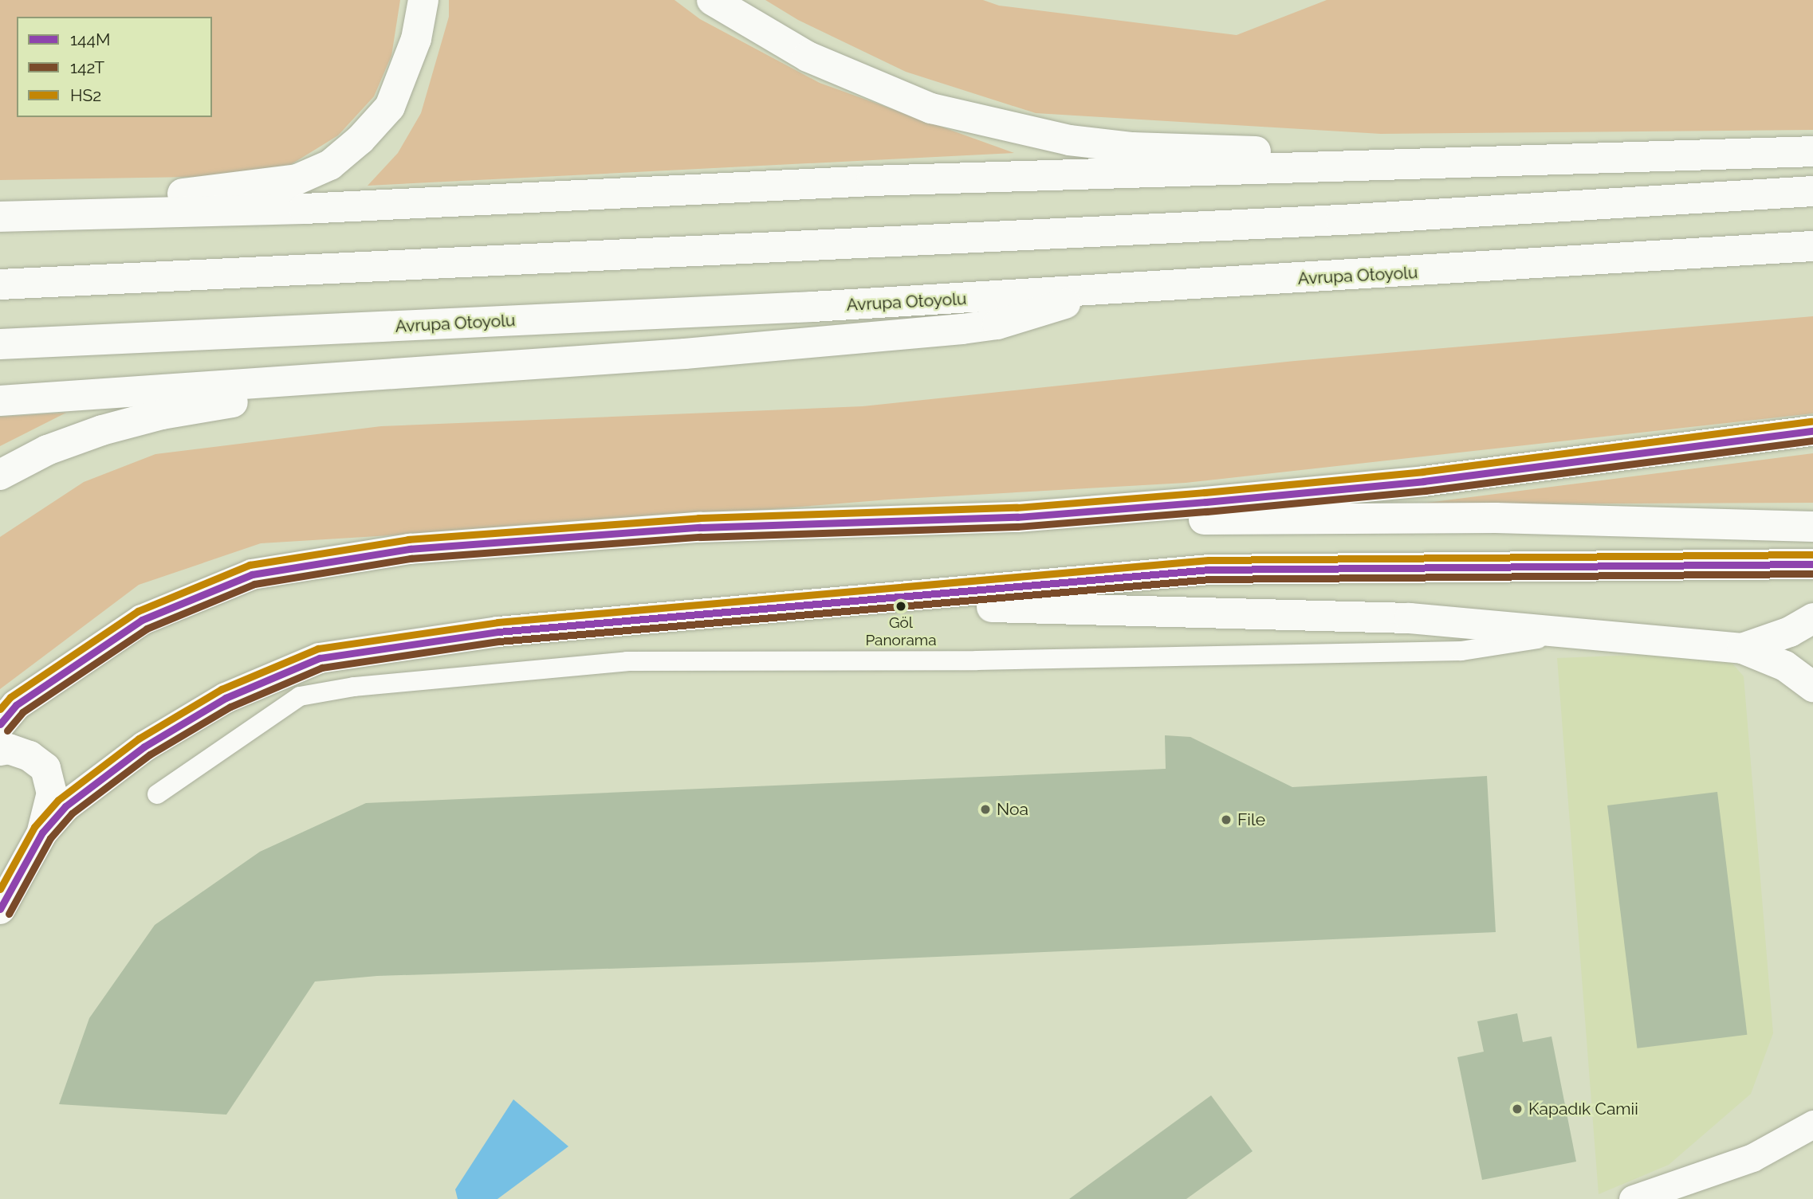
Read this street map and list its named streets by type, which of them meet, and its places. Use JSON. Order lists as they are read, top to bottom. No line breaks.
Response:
{"streets":{"main road":["Avrupa Otoyolu"]},"places":["Göl Panorama","Noa","File","Kapadık Camii"],"lines":["transit line HS2","transit line 144M","transit line 142T"],"legend":["144M","142T","HS2"]}
